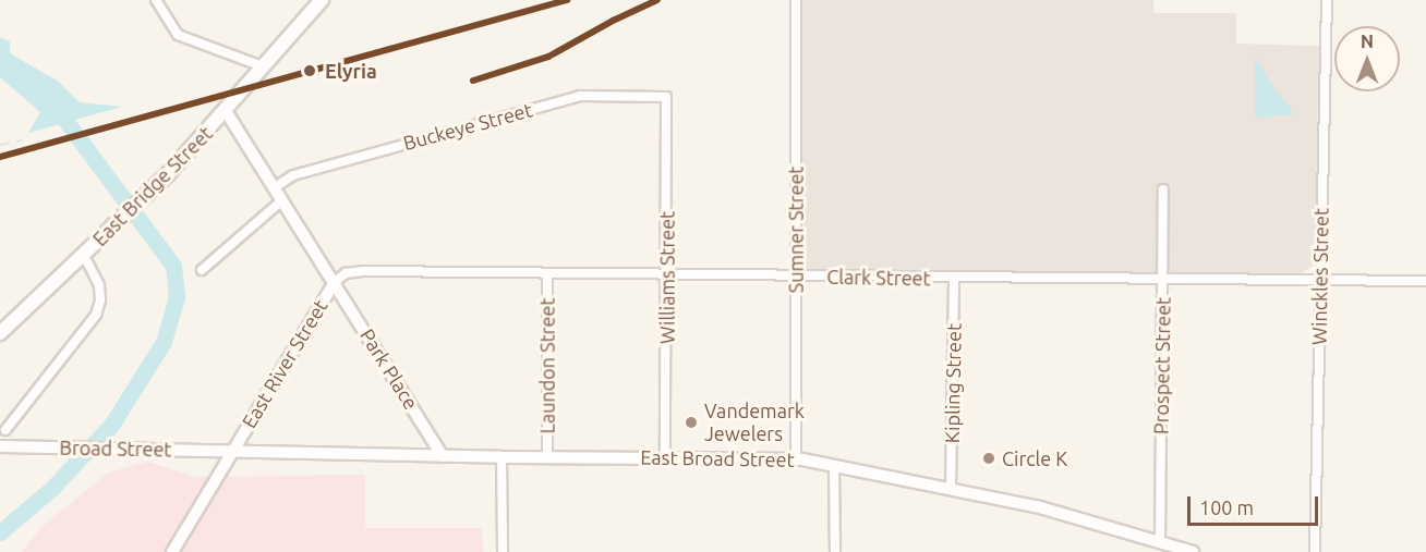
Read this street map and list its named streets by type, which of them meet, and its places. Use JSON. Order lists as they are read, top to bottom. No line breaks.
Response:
{"streets":{"main road":["East Bridge Street"],"street":["Buckeye Street","Sumner Street","Winckles Street","Williams Street","Clark Street","East River Street","Laundon Street","Prospect Street","Park Place","Kipling Street","Broad Street","East Broad Street"]},"crossings":[["Buckeye Street","Williams Street"],["Buckeye Street","East River Street"],["East Bridge Street","East River Street"],["Sumner Street","Clark Street"],["Sumner Street","East Broad Street"],["Winckles Street","Clark Street"],["Williams Street","Clark Street"],["Williams Street","East Broad Street"],["Clark Street","East River Street"],["Clark Street","Laundon Street"],["Clark Street","Prospect Street"],["Clark Street","Park Place"],["Clark Street","Kipling Street"],["East River Street","Park Place"],["East River Street","Broad Street"],["East River Street","East Broad Street"],["Laundon Street","East Broad Street"],["Prospect Street","East Broad Street"],["Park Place","East Broad Street"],["Kipling Street","East Broad Street"],["Broad Street","East Broad Street"]],"places":["Elyria","Vandemark Jewelers","Circle K"],"scale_bar":"100 m","north":"top"}
